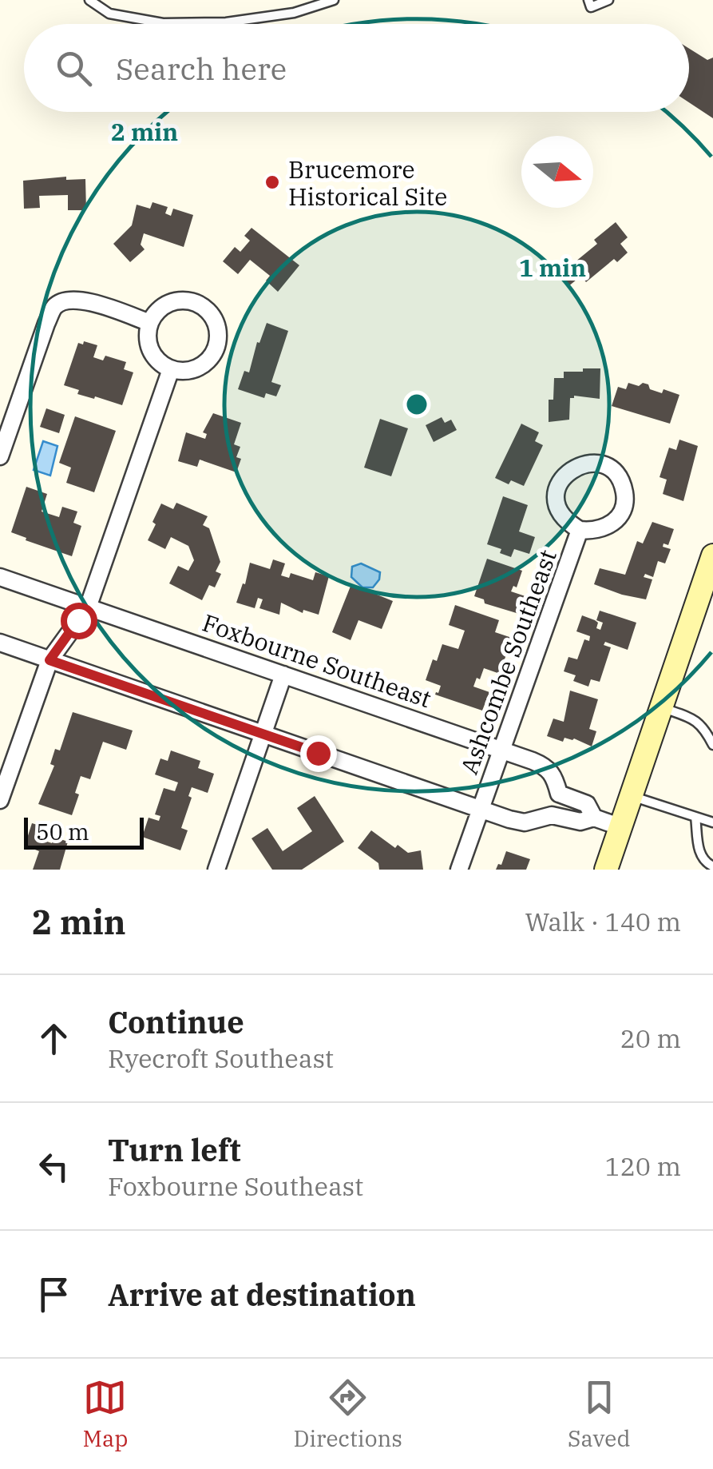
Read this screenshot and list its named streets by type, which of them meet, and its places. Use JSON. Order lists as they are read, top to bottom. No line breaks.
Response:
{"streets":{"street":["Foxbourne Southeast","Ashcombe Southeast"]},"crossings":[["Foxbourne Southeast","Ashcombe Southeast"]],"places":["Brucemore Historical Site"],"scale_bar":"50 m","north":"right","page":{"search":"Search here","scale":"50 m","heading":["2 min","Walk · 140 m"],"list":[["Continue","Ryecroft Southeast","20 m"],["Turn left","Foxbourne Southeast","120 m"],"Arrive at destination"],"nav":["Map","Directions","Saved"]},"rings":["2 min","1 min"]}
